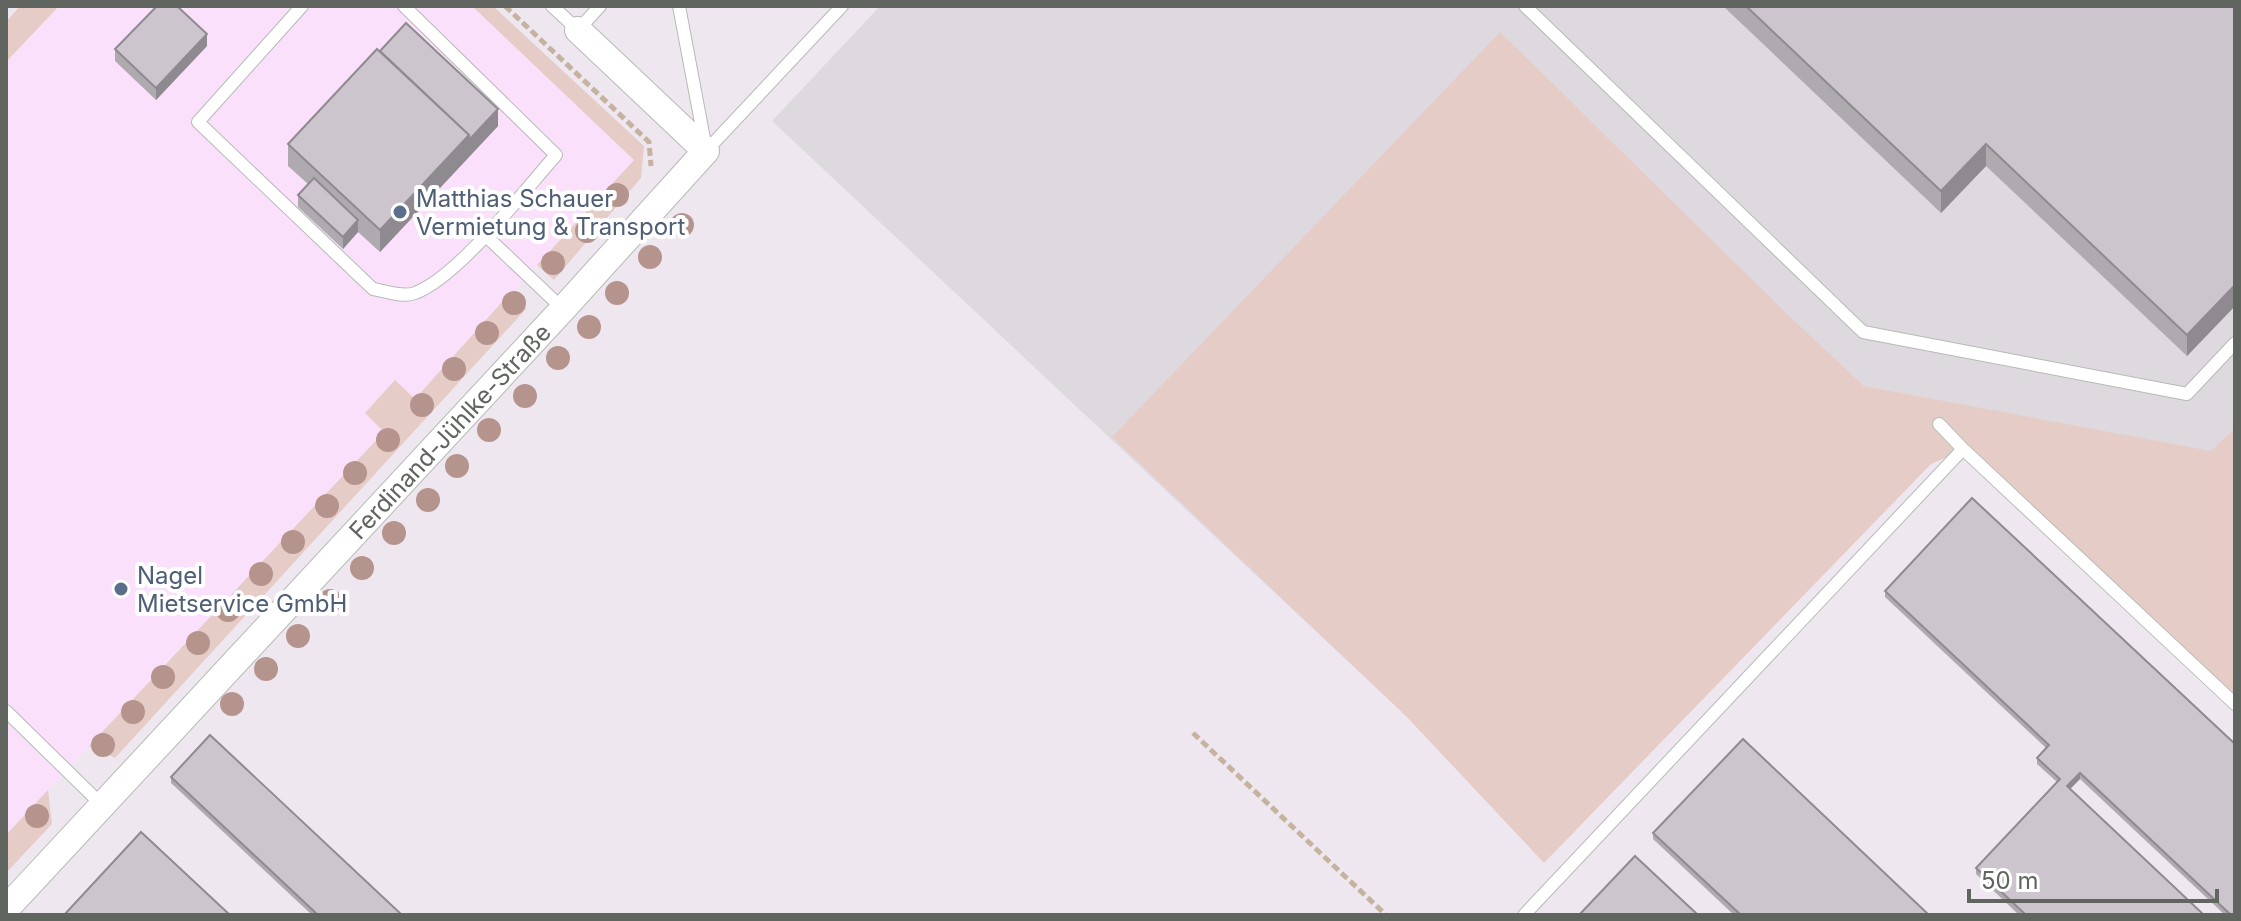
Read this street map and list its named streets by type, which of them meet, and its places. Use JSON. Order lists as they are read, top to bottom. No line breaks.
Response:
{"streets":{"street":["Ferdinand-Jühlke-Straße"]},"places":["Matthias Schauer Vermietung & Transport","Nagel Mietservice GmbH"],"scale_bar":"50 m"}
